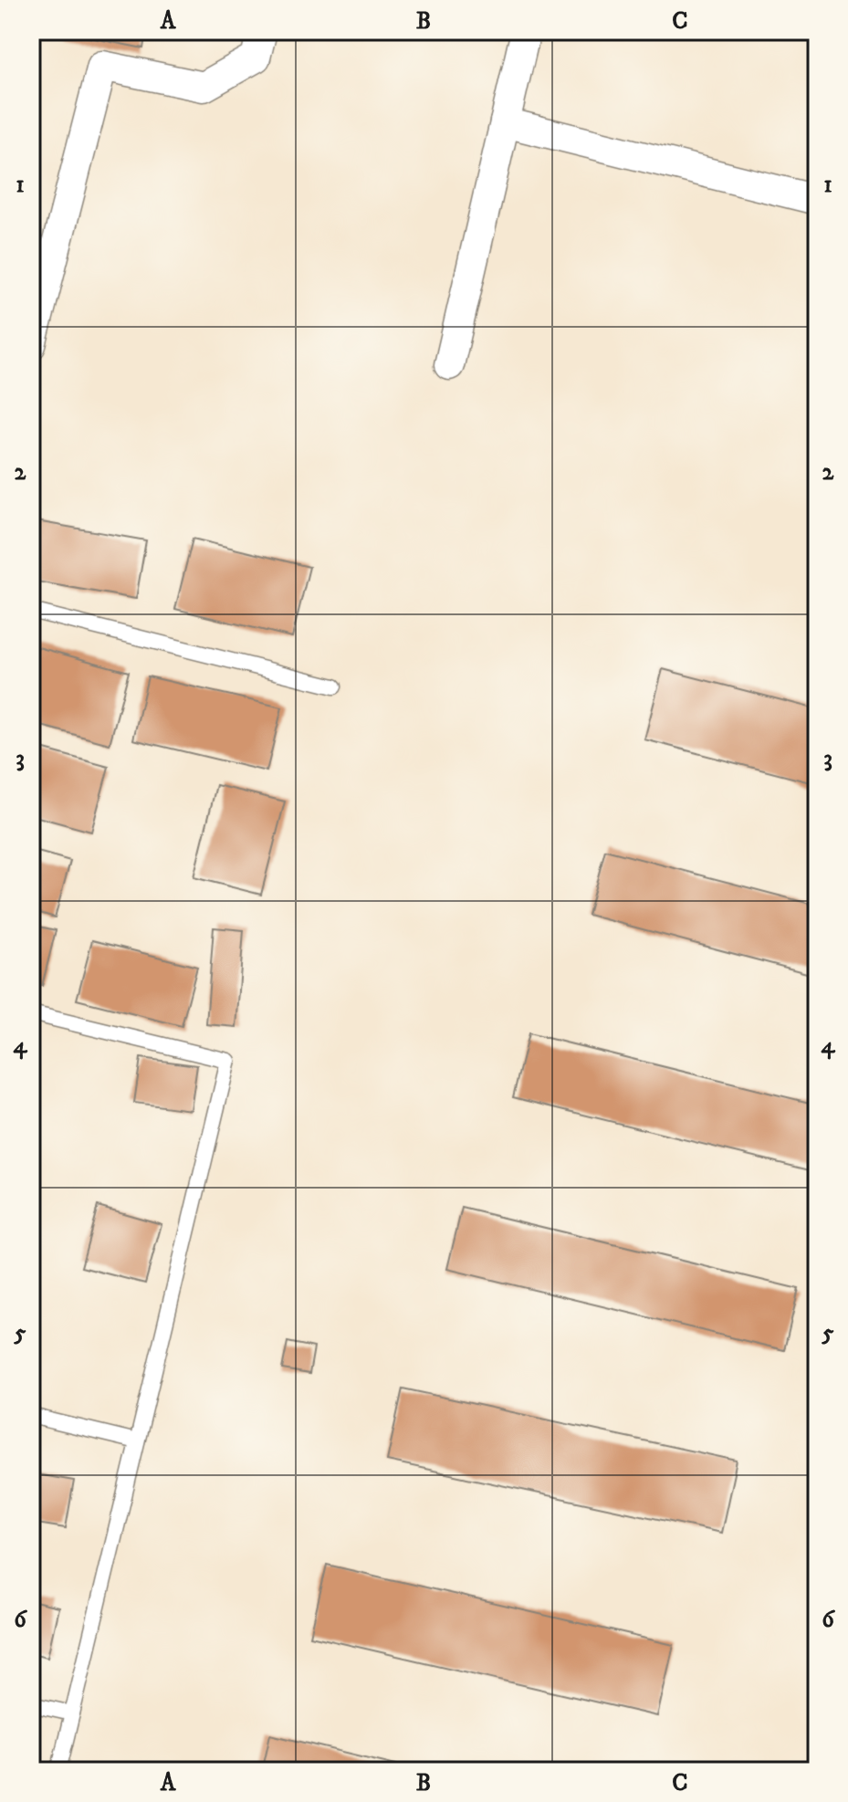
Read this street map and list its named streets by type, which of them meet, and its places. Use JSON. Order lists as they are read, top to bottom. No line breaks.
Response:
{"grid":{"columns":["A","B","C"],"rows":["1","2","3","4","5","6"]}}
